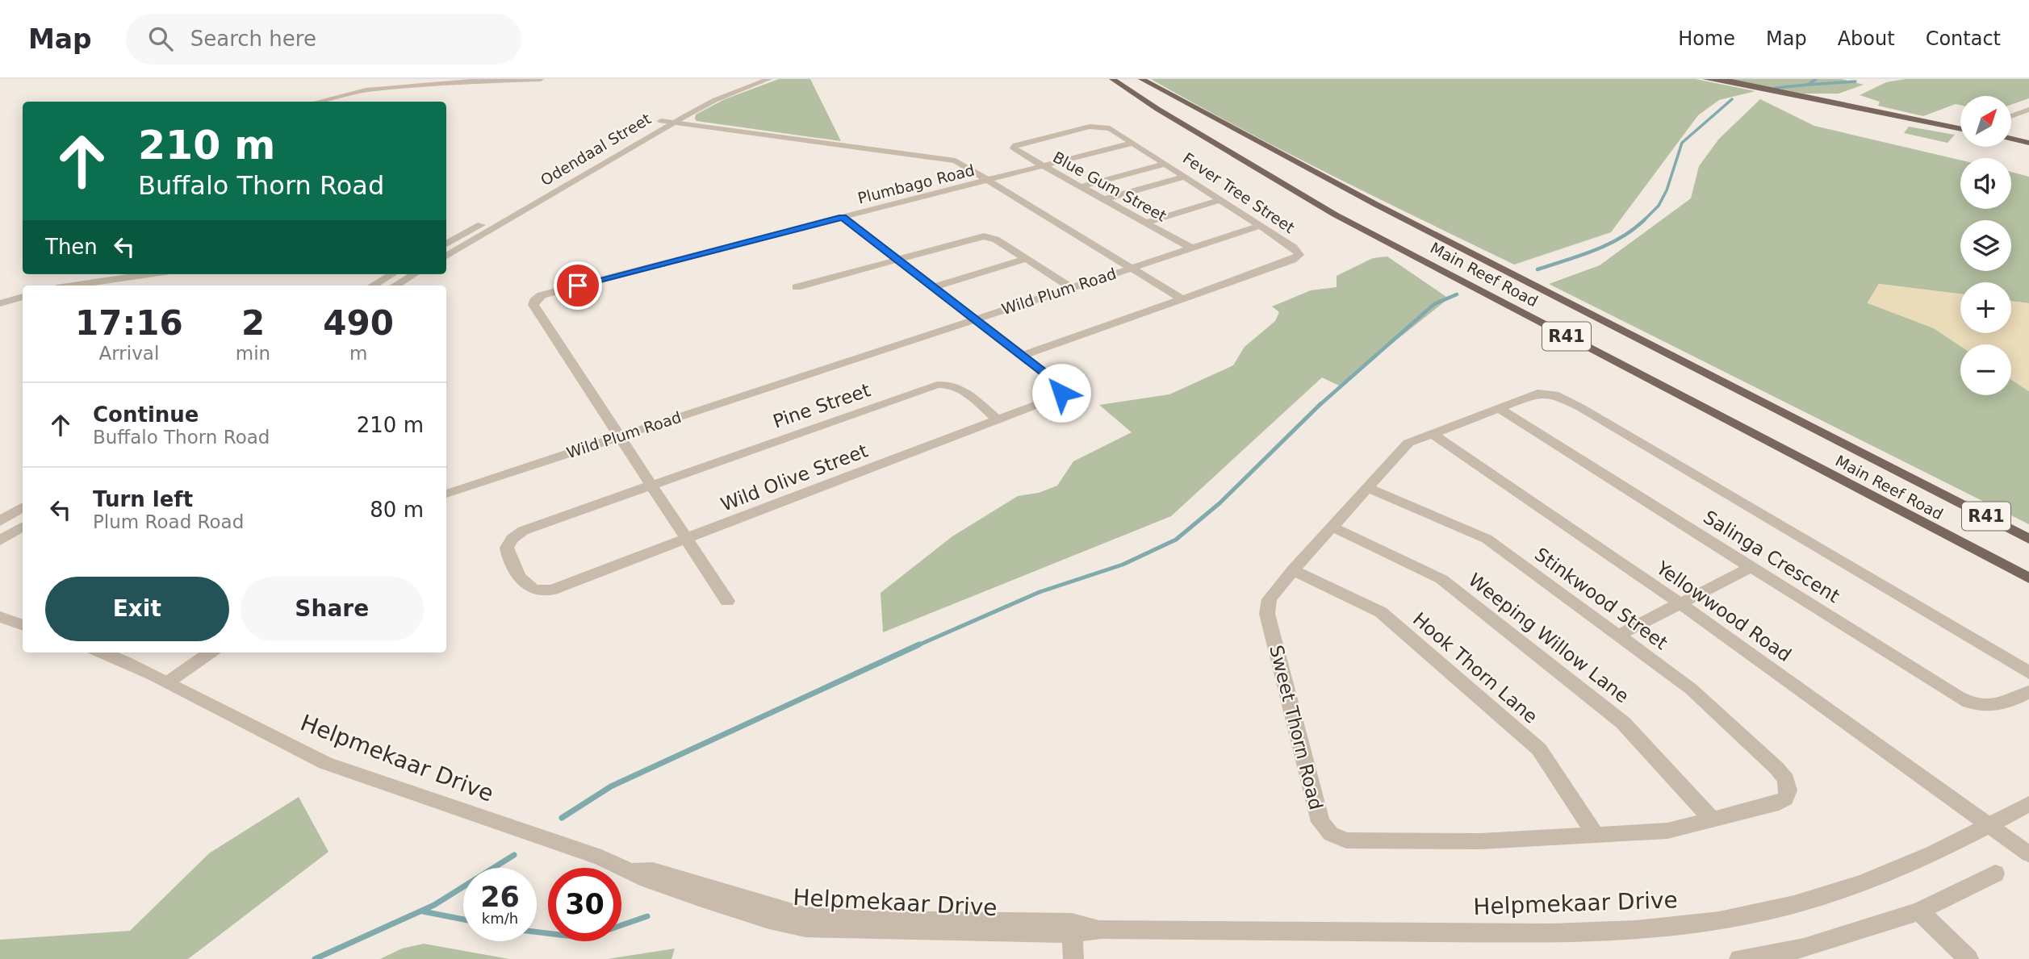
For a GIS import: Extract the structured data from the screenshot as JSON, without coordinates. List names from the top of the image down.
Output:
{
  "streets": {
    "main road": ["Main Reef Road", "R41"],
    "street": [
      "Odendaal Street",
      "Plumbago Road",
      "Blue Gum Street",
      "Fever Tree Street",
      "Wild Plum Road",
      "Pine Street",
      "Wild Olive Street",
      "Salinga Crescent",
      "Stinkwood Street",
      "Yellowwood Road",
      "Weeping Willow Lane",
      "Hook Thorn Lane",
      "Sweet Thorn Road",
      "Helpmekaar Drive"
    ]
  },
  "crossings": [
    ["Odendaal Street", "Wild Plum Road"],
    ["Plumbago Road", "Blue Gum Street"],
    ["Plumbago Road", "Fever Tree Street"],
    ["Plumbago Road", "Wild Plum Road"],
    ["Plumbago Road", "Wild Olive Street"],
    ["Blue Gum Street", "Fever Tree Street"],
    ["Fever Tree Street", "Wild Olive Street"],
    ["Wild Plum Road", "Wild Olive Street"],
    ["Pine Street", "Wild Olive Street"],
    ["Salinga Crescent", "Sweet Thorn Road"],
    ["Stinkwood Street", "Sweet Thorn Road"],
    ["Yellowwood Road", "Sweet Thorn Road"],
    ["Yellowwood Road", "Helpmekaar Drive"],
    ["Weeping Willow Lane", "Sweet Thorn Road"],
    ["Hook Thorn Lane", "Sweet Thorn Road"]
  ],
  "north": "top right",
  "page": {
    "header": "Map",
    "search": "Search here",
    "nav": [
      "Home",
      "Map",
      "About",
      "Contact"
    ],
    "map_buttons": ["+", "−"],
    "turn": ["210 m", "Buffalo Thorn Road"],
    "then": "Then",
    "eta": [
      "17:16",
      "Arrival",
      "2",
      "min",
      "490",
      "m"
    ],
    "list": [
      {
        "name": "Continue",
        "note": "Buffalo Thorn Road",
        "value": "210 m"
      },
      {
        "name": "Turn left",
        "note": "Plum Road Road",
        "value": "80 m"
      }
    ],
    "buttons": ["Exit", "Share"],
    "speed": "26 km/h",
    "limit": "30"
  }
}
